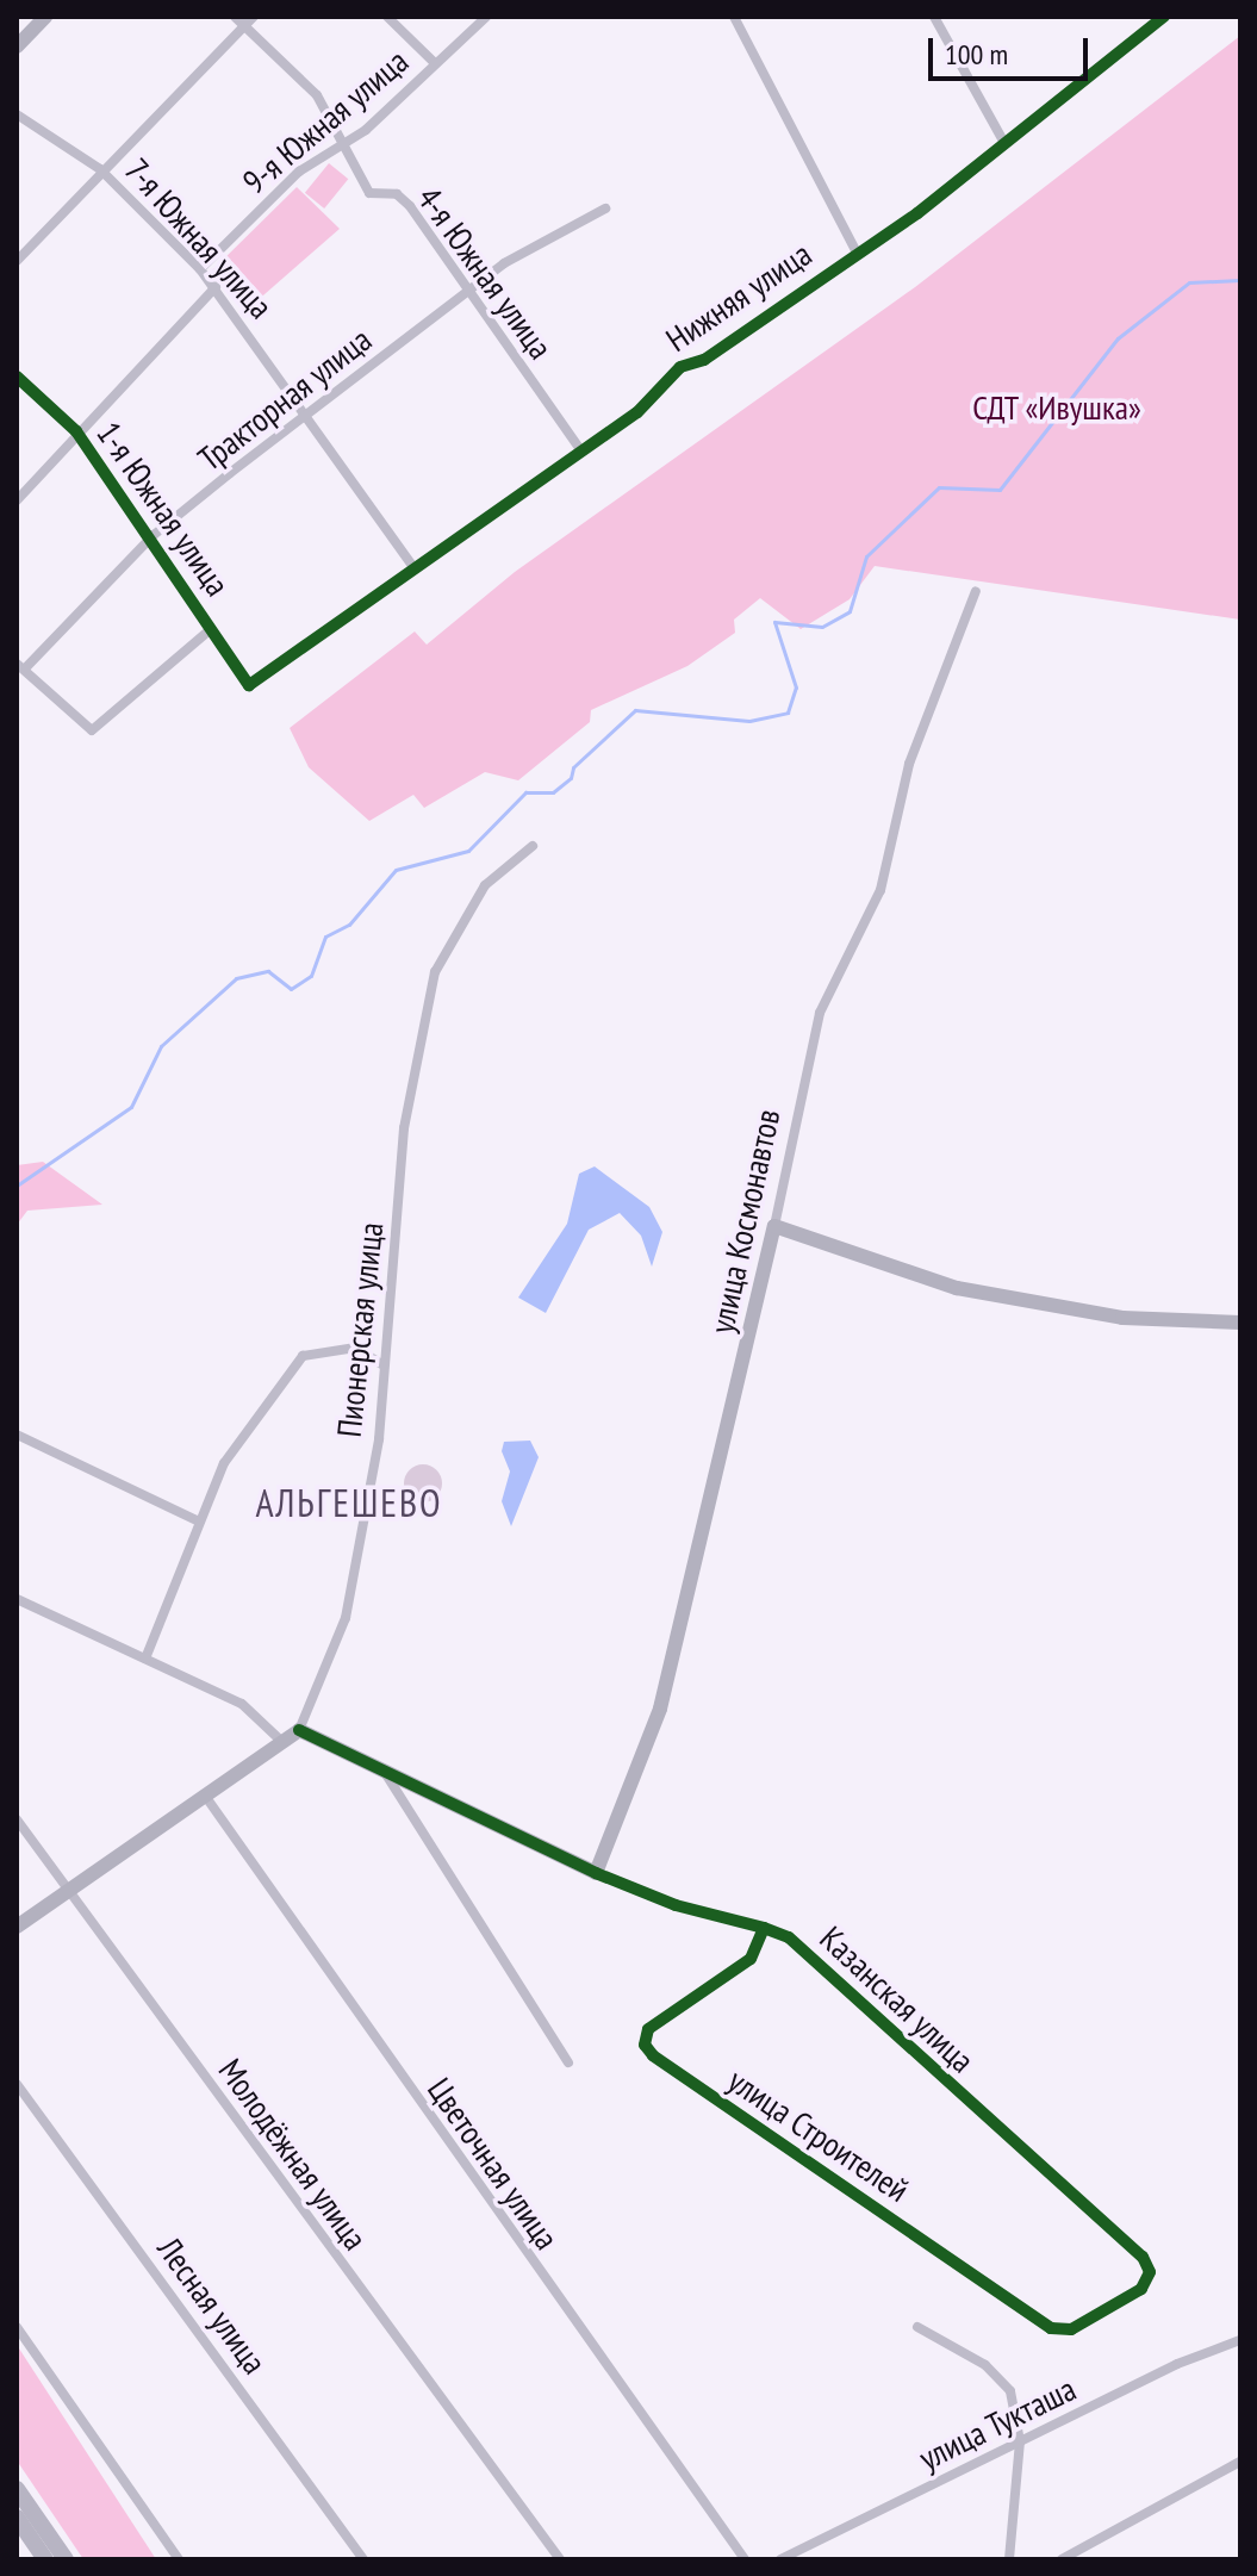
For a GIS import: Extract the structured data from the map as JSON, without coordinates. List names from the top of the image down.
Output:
{
  "streets": {
    "street": [
      "9-я Южная улица",
      "7-я Южная улица",
      "4-я Южная улица",
      "Нижняя улица",
      "Тракторная улица",
      "1-я Южная улица",
      "улица Космонавтов",
      "Пионерская улица",
      "Казанская улица",
      "улица Строителей",
      "Молодёжная улица",
      "Цветочная улица",
      "Лесная улица",
      "улица Тукташа"
    ]
  },
  "crossings": [
    ["9-я Южная улица", "7-я Южная улица"],
    ["9-я Южная улица", "4-я Южная улица"],
    ["7-я Южная улица", "Нижняя улица"],
    ["7-я Южная улица", "Тракторная улица"],
    ["4-я Южная улица", "Нижняя улица"],
    ["4-я Южная улица", "Тракторная улица"],
    ["Нижняя улица", "1-я Южная улица"],
    ["Тракторная улица", "1-я Южная улица"],
    ["улица Космонавтов", "Казанская улица"],
    ["Пионерская улица", "Казанская улица"],
    ["Казанская улица", "улица Строителей"]
  ],
  "districts": ["АЛЬГЕШЕВО"],
  "parks": ["СДТ «Ивушка»"],
  "scale_bar": "100 m"
}
